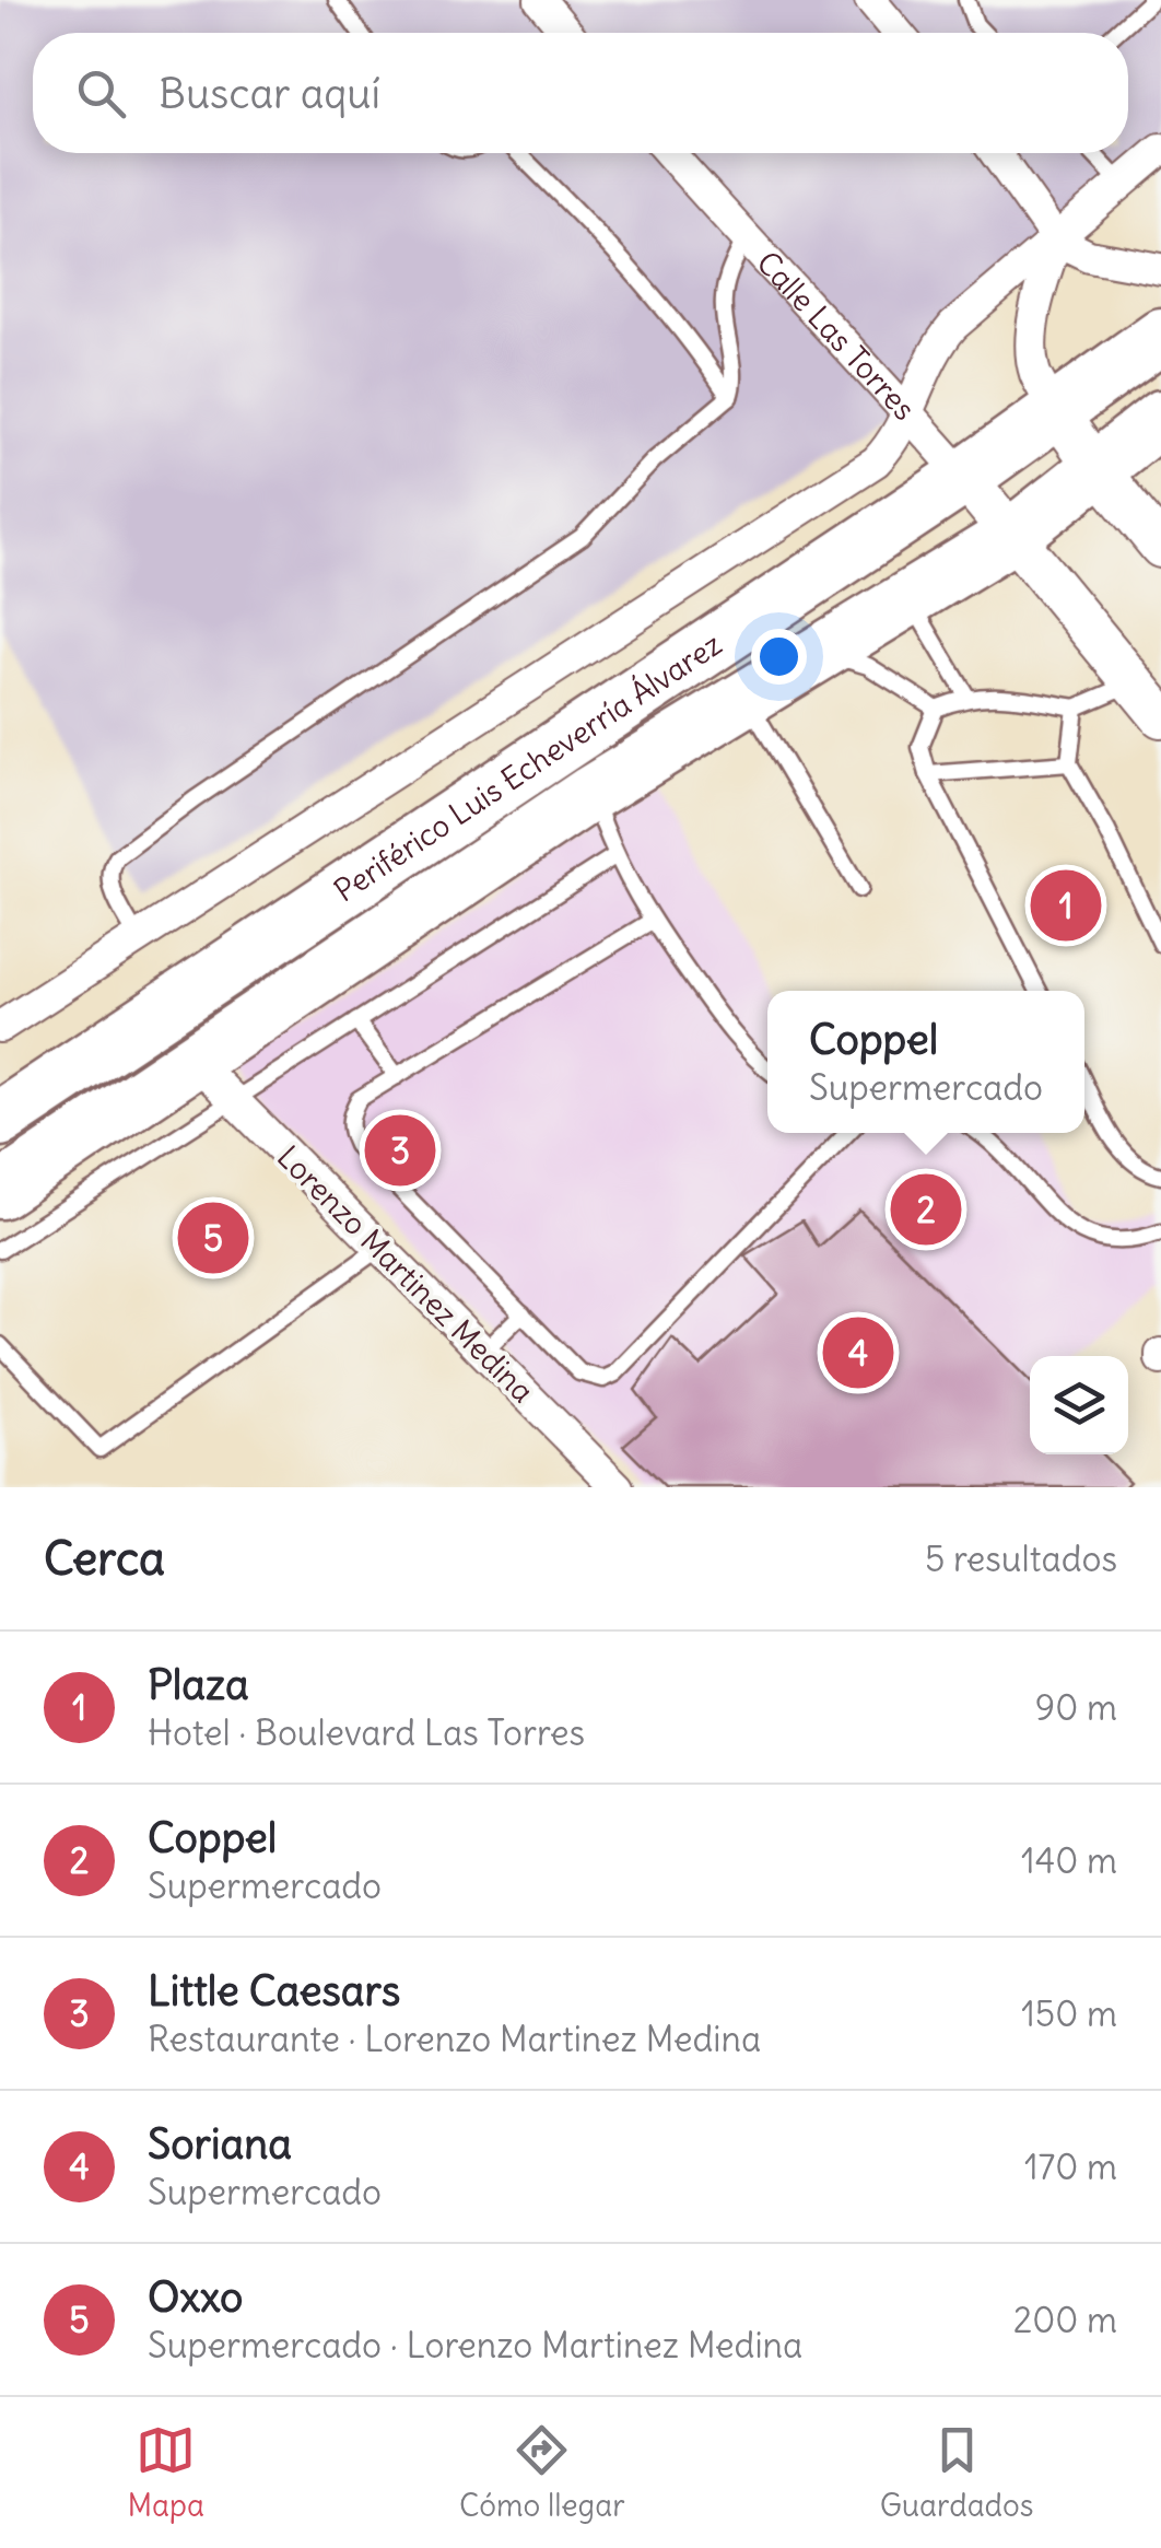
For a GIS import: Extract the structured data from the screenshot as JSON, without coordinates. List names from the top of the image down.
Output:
{
  "streets": {
    "highway": ["Periférico Luis Echeverría Álvarez"],
    "main road": ["Calle Las Torres"],
    "street": ["Lorenzo Martinez Medina"]
  },
  "crossings": [
    ["Calle Las Torres", "Periférico Luis Echeverría Álvarez"],
    ["Periférico Luis Echeverría Álvarez", "Lorenzo Martinez Medina"]
  ],
  "page": {
    "search": "Buscar aquí",
    "pins": [
      "1",
      "3",
      "2",
      "5",
      "4"
    ],
    "popup": ["Coppel", "Supermercado"],
    "heading": ["Cerca", "5 resultados"],
    "list": [
      {
        "mark": "1",
        "name": "Plaza",
        "note": "Hotel · Boulevard Las Torres",
        "value": "90 m"
      },
      {
        "mark": "2",
        "name": "Coppel",
        "note": "Supermercado",
        "value": "140 m"
      },
      {
        "mark": "3",
        "name": "Little Caesars",
        "note": "Restaurante · Lorenzo Martinez Medina",
        "value": "150 m"
      },
      {
        "mark": "4",
        "name": "Soriana",
        "note": "Supermercado",
        "value": "170 m"
      },
      {
        "mark": "5",
        "name": "Oxxo",
        "note": "Supermercado · Lorenzo Martinez Medina",
        "value": "200 m"
      }
    ],
    "nav": ["Mapa", "Cómo llegar", "Guardados"]
  }
}
